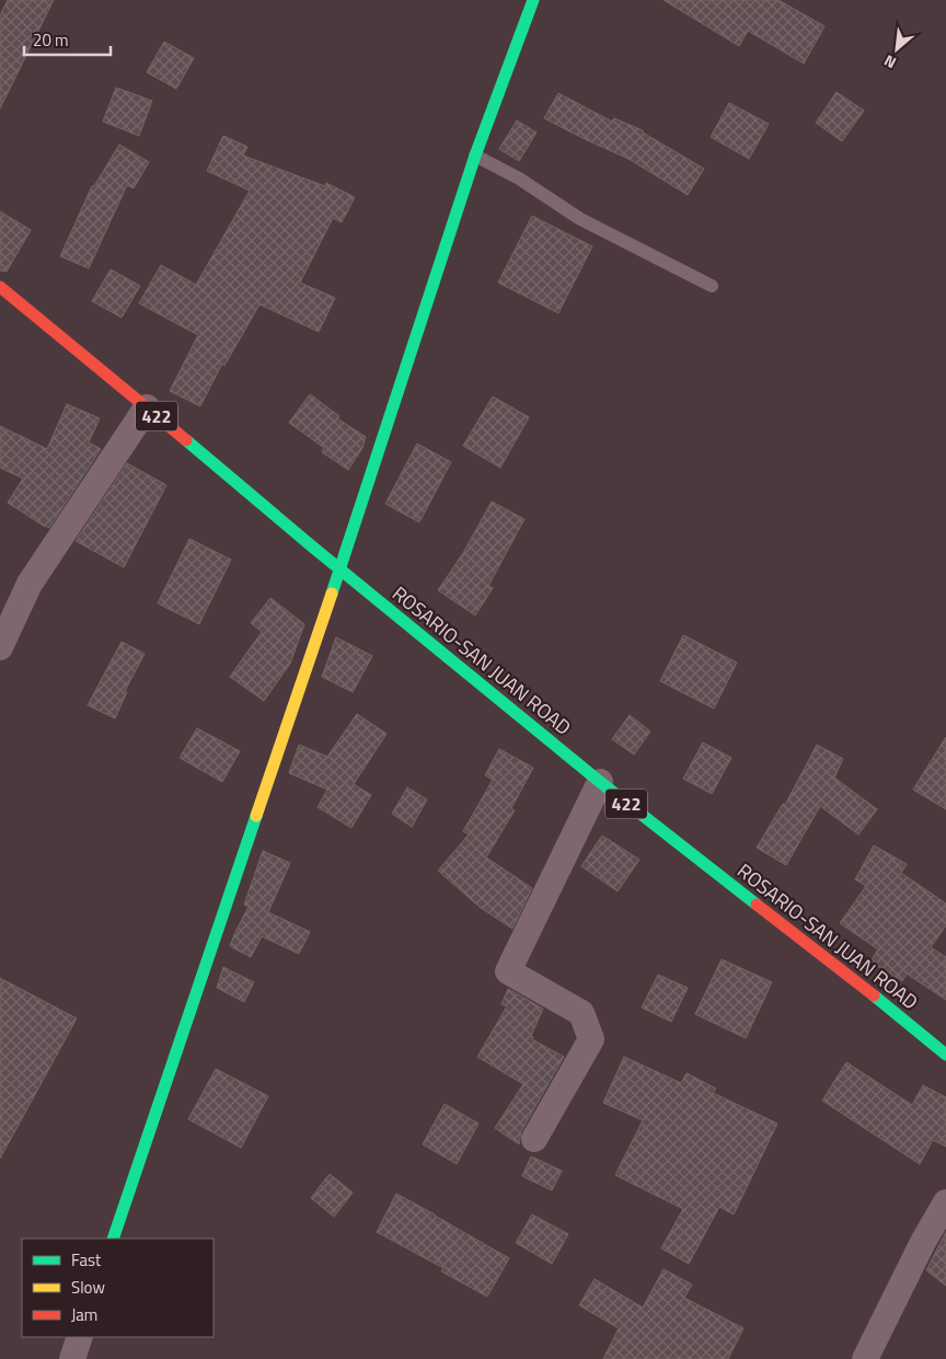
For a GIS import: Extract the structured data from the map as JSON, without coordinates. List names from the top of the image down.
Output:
{
  "streets": {
    "street": ["422", "ROSARIO-SAN JUAN ROAD"]
  },
  "legend": ["Fast", "Slow", "Jam"],
  "scale_bar": "20 m",
  "north": "bottom left"
}
